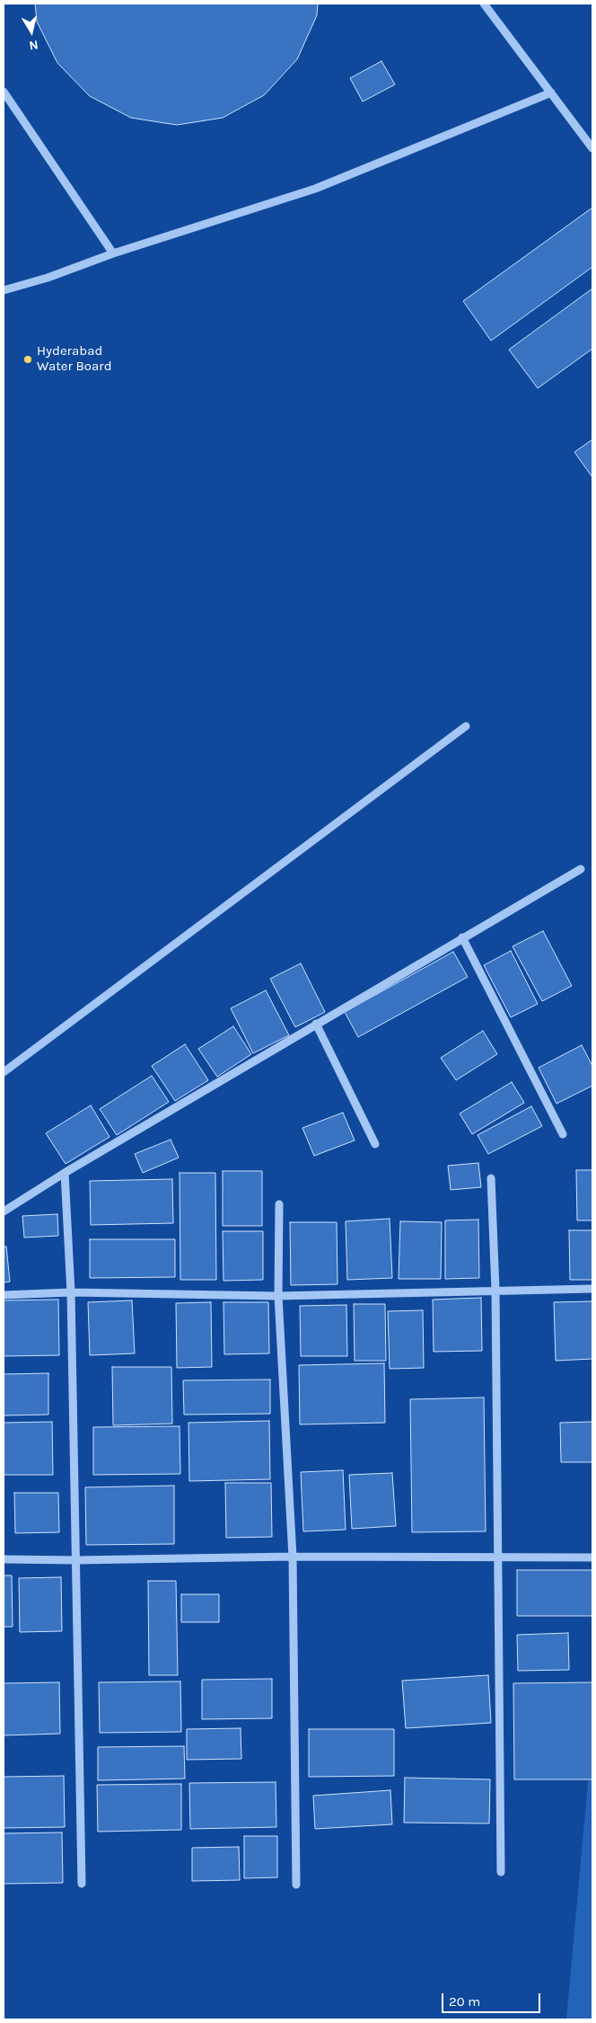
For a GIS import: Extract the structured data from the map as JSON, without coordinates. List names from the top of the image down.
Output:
{
  "places": ["Hyderabad Water Board"],
  "scale_bar": "20 m",
  "north": "bottom"
}
